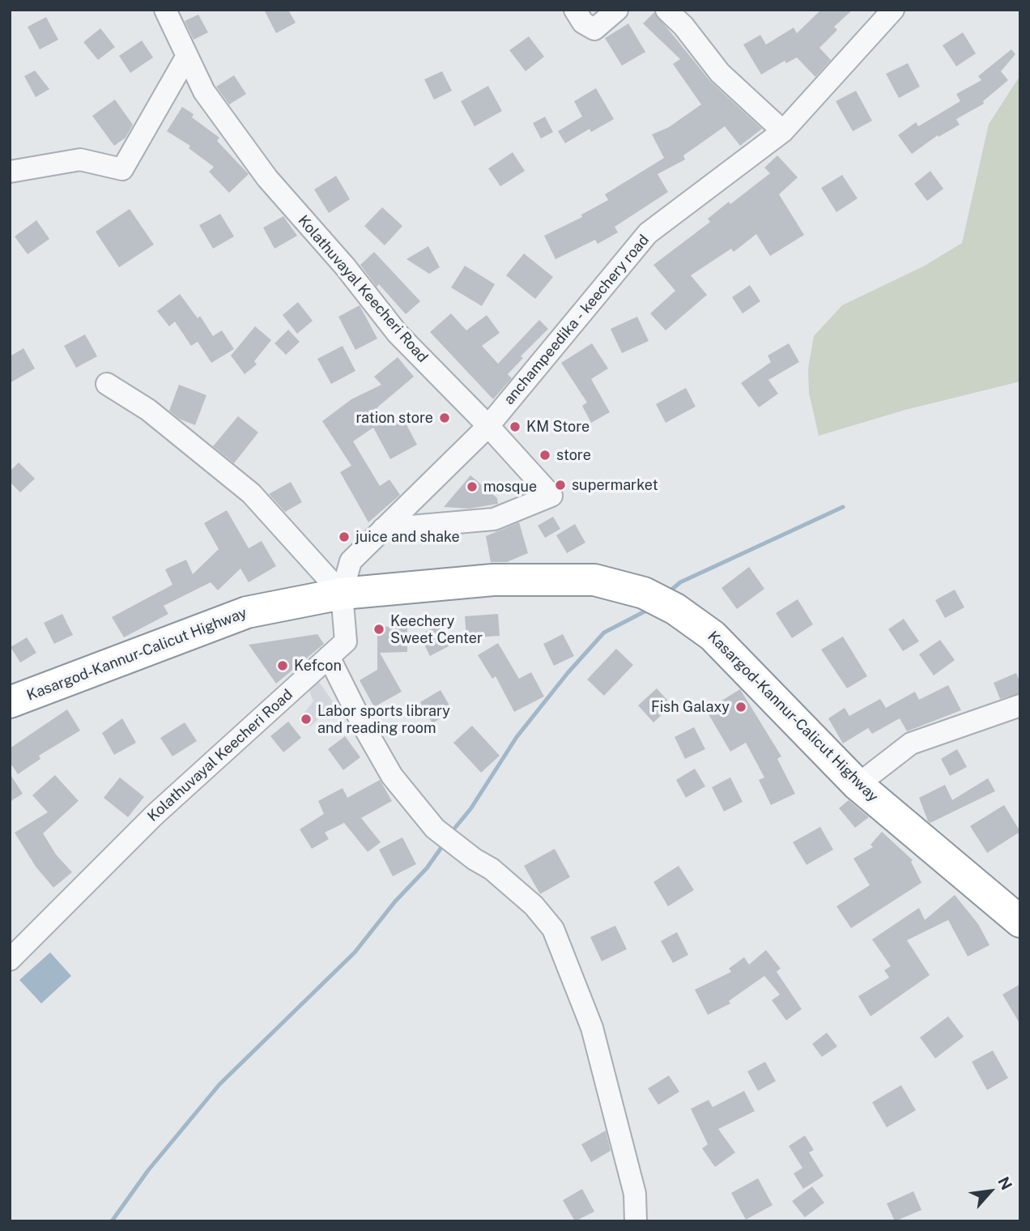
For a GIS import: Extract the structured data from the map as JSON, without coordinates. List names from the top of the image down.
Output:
{
  "streets": {
    "highway": ["Kasargod-Kannur-Calicut Highway"],
    "street": ["Kolathuvayal Keecheri Road", "anchampeedika - keechery road"]
  },
  "crossings": [
    ["Kolathuvayal Keecheri Road", "anchampeedika - keechery road"],
    ["Kolathuvayal Keecheri Road", "Kasargod-Kannur-Calicut Highway"]
  ],
  "places": [
    "ration store",
    "KM Store",
    "store",
    "supermarket",
    "mosque",
    "juice and shake",
    "Keechery Sweet Center",
    "Kefcon",
    "Fish Galaxy",
    "Labor sports library and reading room"
  ],
  "north": "top right"
}
